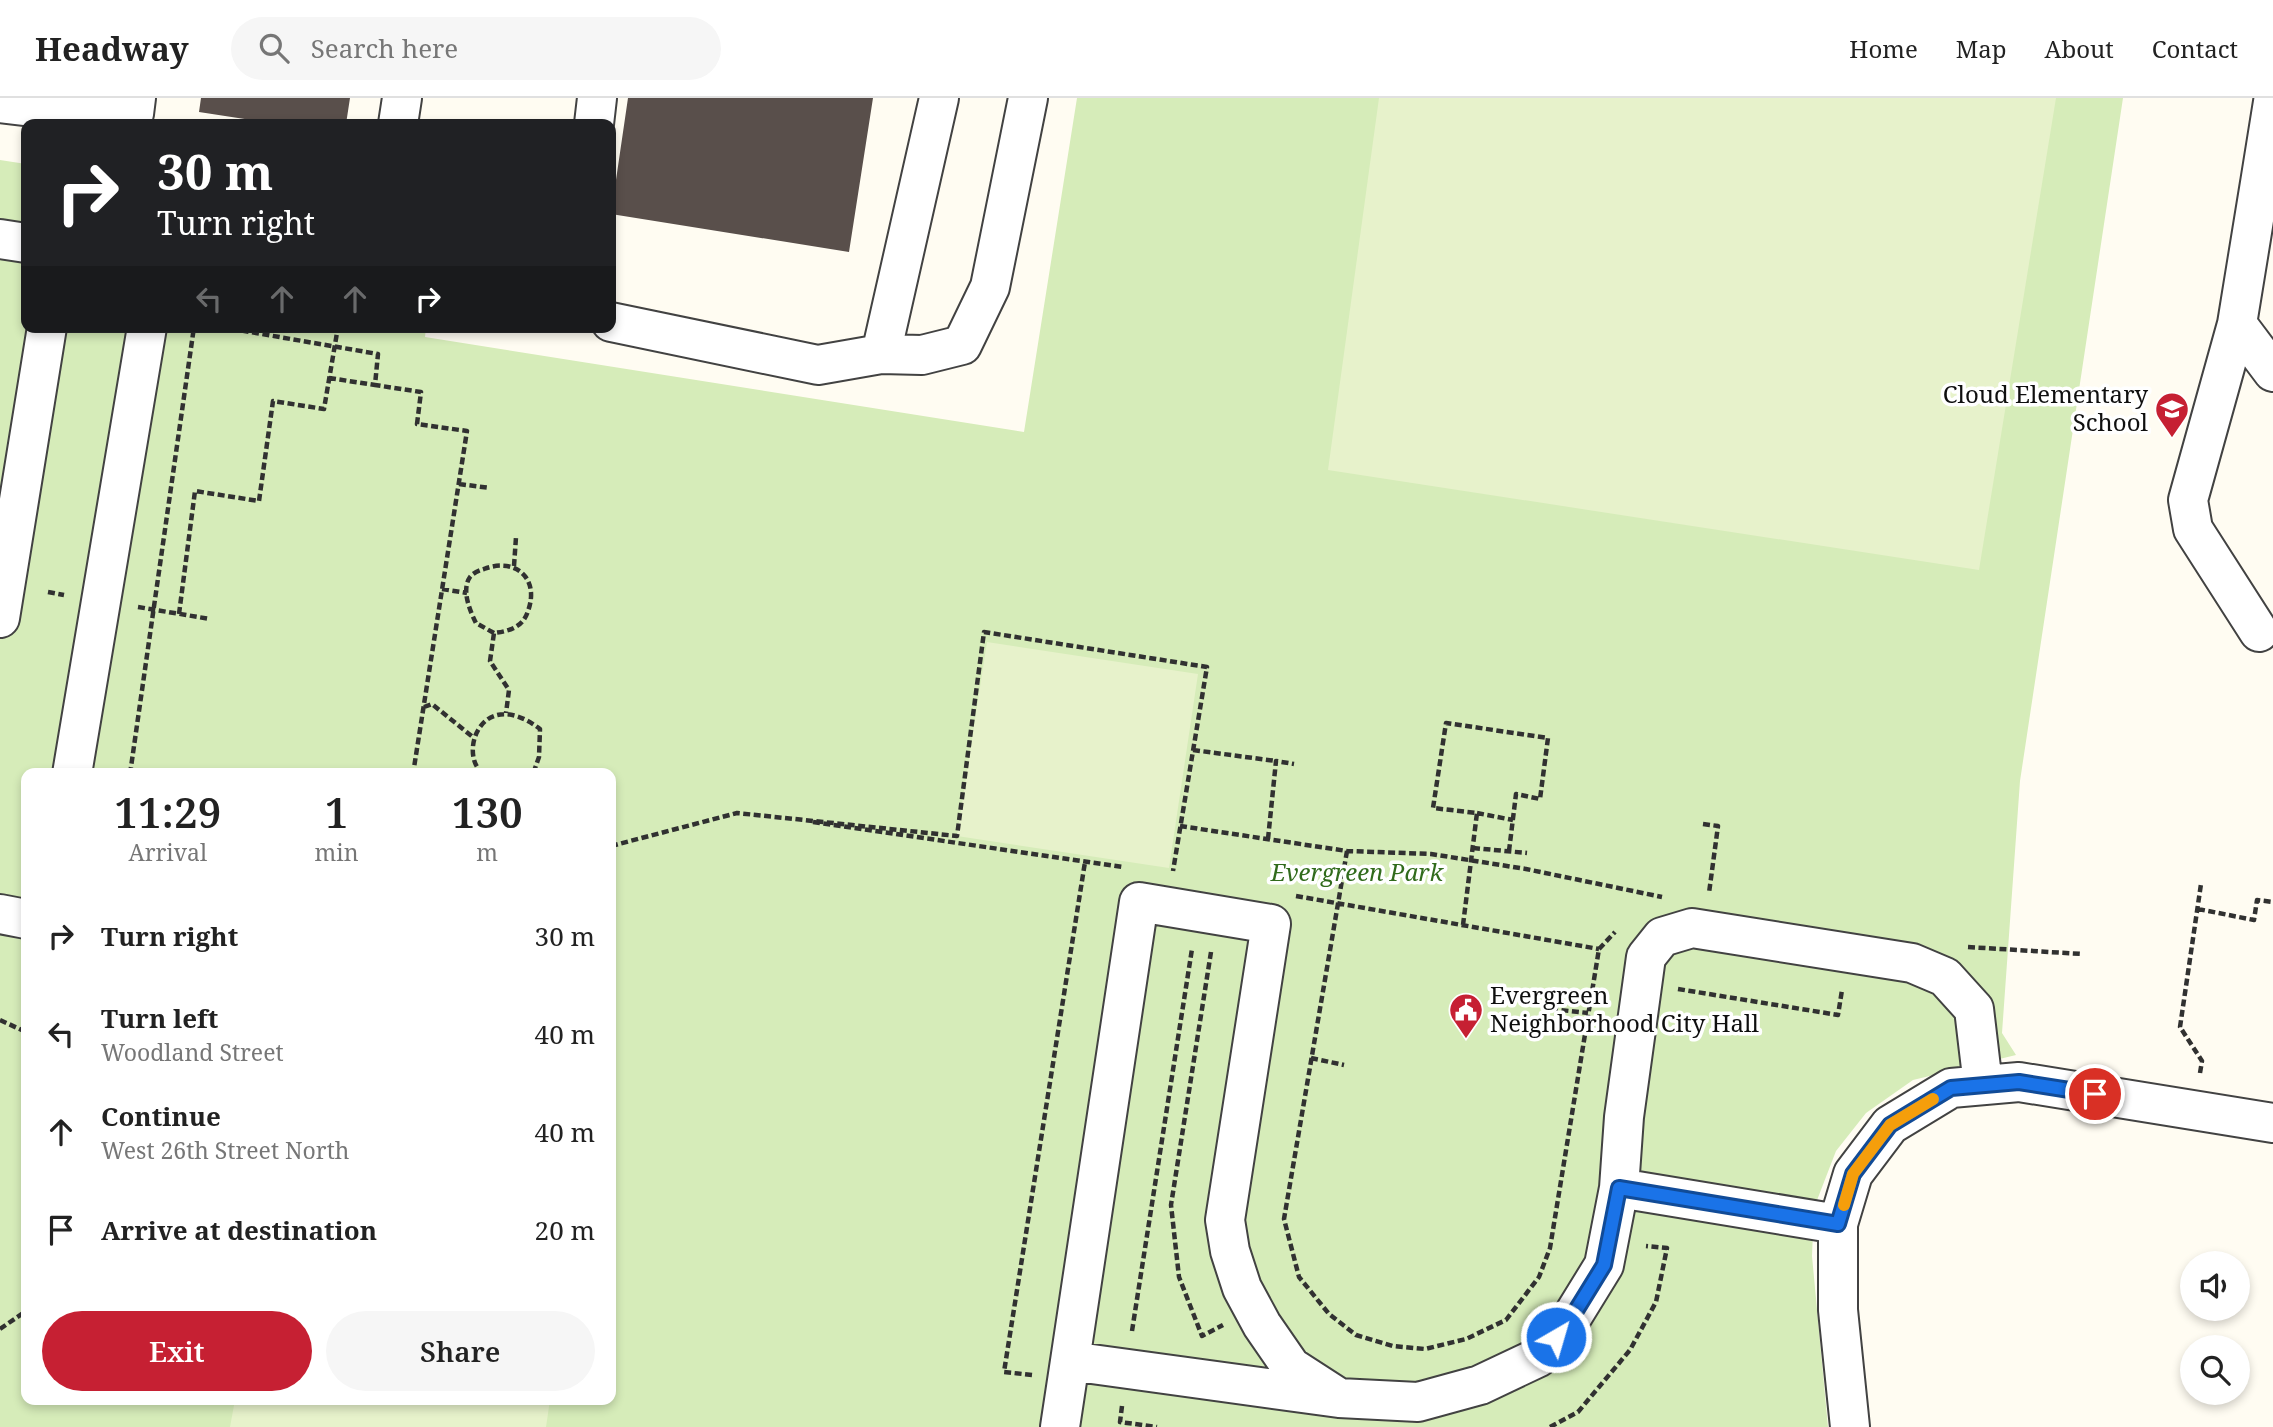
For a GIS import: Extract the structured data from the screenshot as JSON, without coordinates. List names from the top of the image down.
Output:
{
  "parks": ["Evergreen Park"],
  "places": {
    "school or university": ["Cloud Elementary School"],
    "public building": ["Evergreen Neighborhood City Hall"]
  },
  "page": {
    "header": "Headway",
    "search": "Search here",
    "nav": [
      "Home",
      "Map",
      "About",
      "Contact"
    ],
    "turn": ["30 m", "Turn right"],
    "eta": [
      "11:29",
      "Arrival",
      "1",
      "min",
      "130",
      "m"
    ],
    "list": [
      {
        "name": "Turn right",
        "value": "30 m"
      },
      {
        "name": "Turn left",
        "note": "Woodland Street",
        "value": "40 m"
      },
      {
        "name": "Continue",
        "note": "West 26th Street North",
        "value": "40 m"
      },
      {
        "name": "Arrive at destination",
        "value": "20 m"
      }
    ],
    "buttons": ["Exit", "Share"]
  }
}
